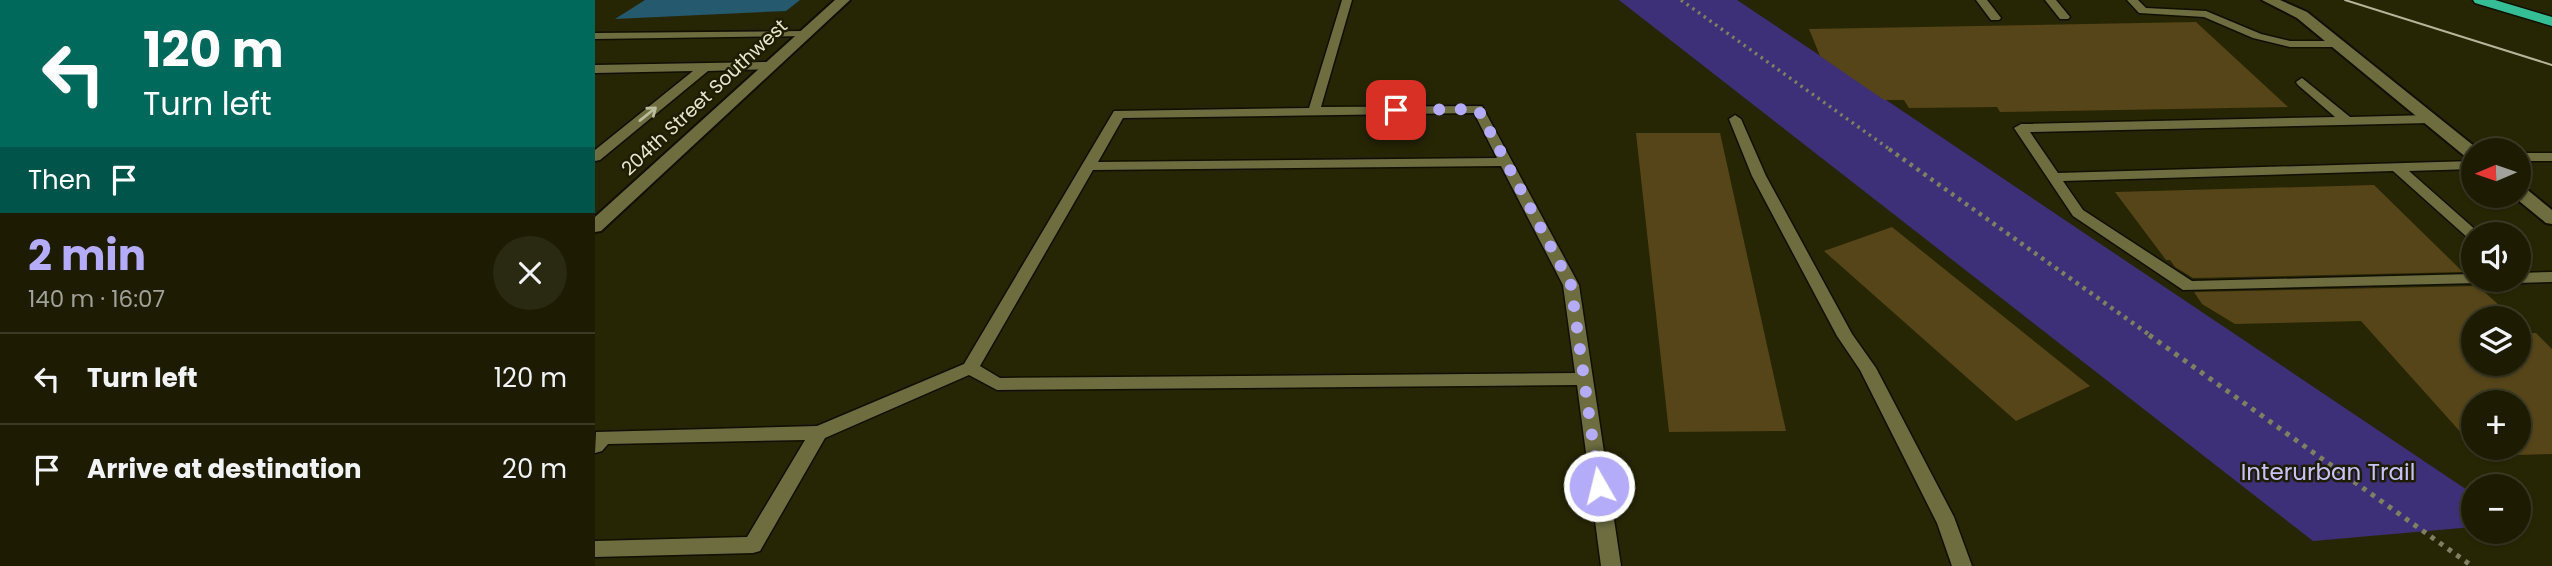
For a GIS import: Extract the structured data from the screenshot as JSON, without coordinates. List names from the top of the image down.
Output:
{
  "streets": {
    "street": ["204th Street Southwest"]
  },
  "parks": ["Interurban Trail"],
  "north": "left",
  "page": {
    "turn": ["120 m", "Turn left"],
    "map_buttons": ["+", "−"],
    "then": "Then",
    "heading": ["2 min", "140 m · 16:07"],
    "list": [
      {
        "name": "Turn left",
        "value": "120 m"
      },
      {
        "name": "Arrive at destination",
        "value": "20 m"
      }
    ]
  }
}
